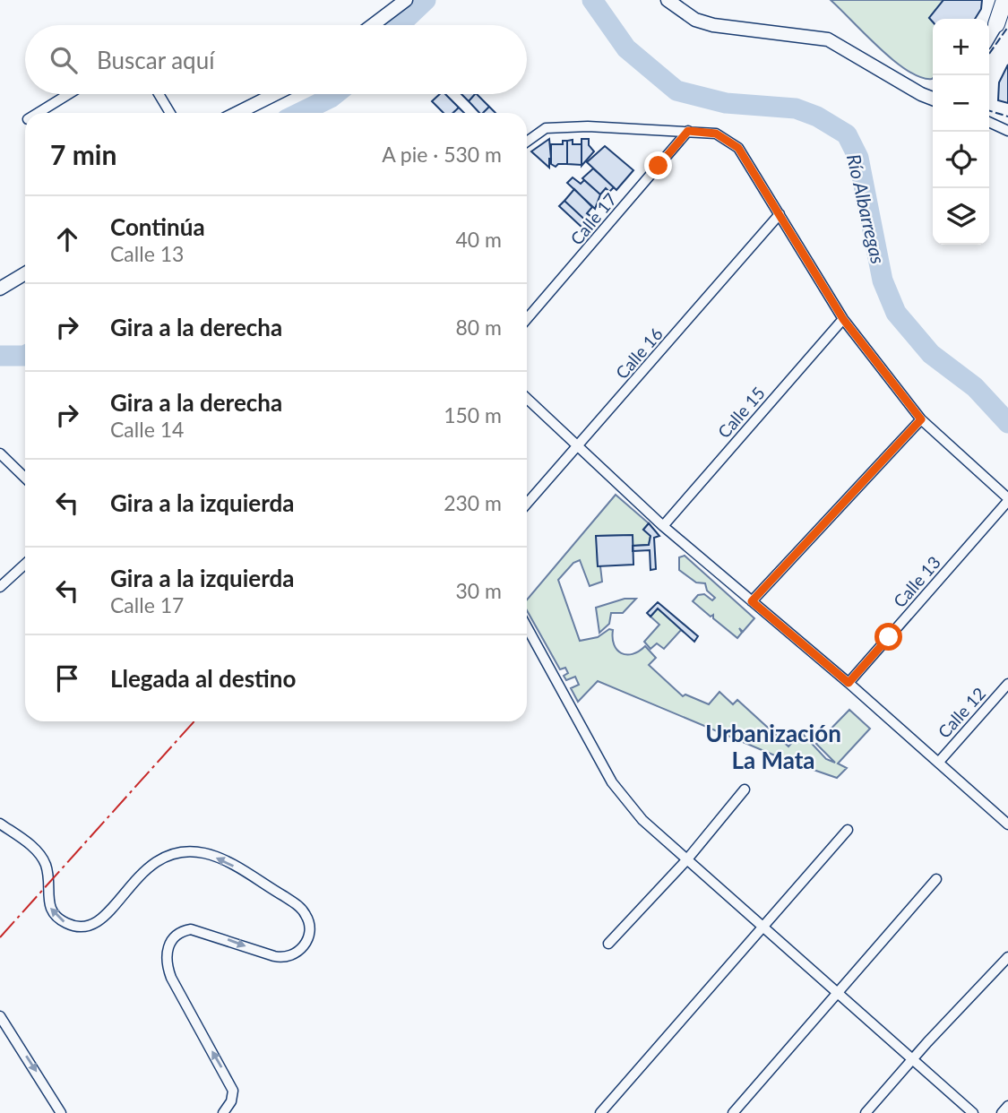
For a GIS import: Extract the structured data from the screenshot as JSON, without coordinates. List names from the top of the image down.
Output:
{
  "streets": {
    "street": [
      "Calle 17",
      "Calle 16",
      "Calle 15",
      "Calle 13",
      "Calle 12"
    ]
  },
  "districts": ["Urbanización La Mata"],
  "water": ["Río Albarregas"],
  "page": {
    "map_buttons": ["+", "−"],
    "search": "Buscar aquí",
    "heading": ["7 min", "A pie · 530 m"],
    "list": [
      ["Continúa", "Calle 13", "40 m"],
      ["Gira a la derecha", "80 m"],
      ["Gira a la derecha", "Calle 14", "150 m"],
      ["Gira a la izquierda", "230 m"],
      ["Gira a la izquierda", "Calle 17", "30 m"],
      "Llegada al destino"
    ]
  }
}
